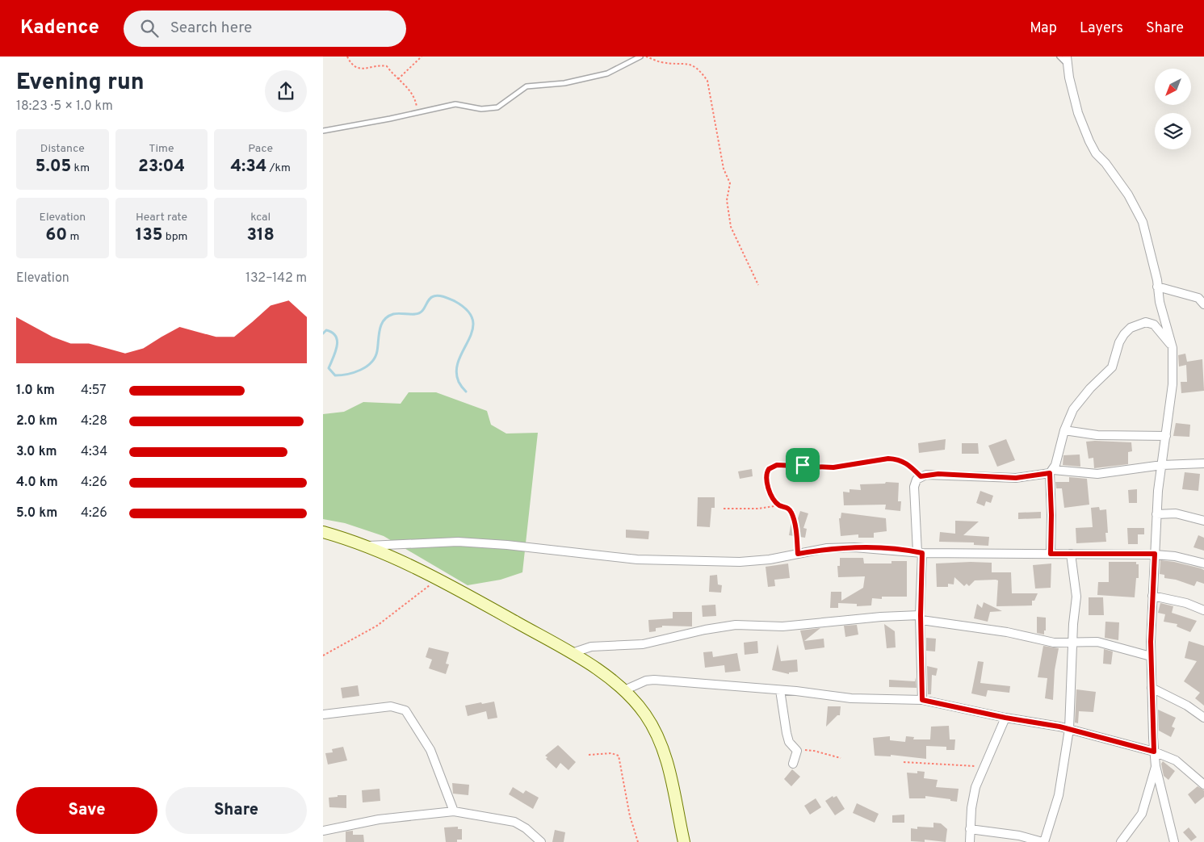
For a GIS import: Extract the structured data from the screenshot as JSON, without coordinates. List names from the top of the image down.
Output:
{
  "north": "bottom left",
  "page": {
    "header": "Kadence",
    "search": "Search here",
    "nav": ["Map", "Layers", "Share"],
    "heading": ["Evening run", "18:23 · 5 × 1.0 km"],
    "stats": [
      ["Distance", "5.05 km"],
      ["Time", "23:04"],
      ["Pace", "4:34 /km"],
      ["Elevation", "60 m"],
      ["Heart rate", "135 bpm"],
      ["kcal", "318"]
    ],
    "chart": ["Elevation", "132–142 m"],
    "list": [
      {
        "name": "1.0 km",
        "note": "4:57"
      },
      {
        "name": "2.0 km",
        "note": "4:28"
      },
      {
        "name": "3.0 km",
        "note": "4:34"
      },
      {
        "name": "4.0 km",
        "note": "4:26"
      },
      {
        "name": "5.0 km",
        "note": "4:26"
      }
    ],
    "buttons": ["Save", "Share"]
  }
}
